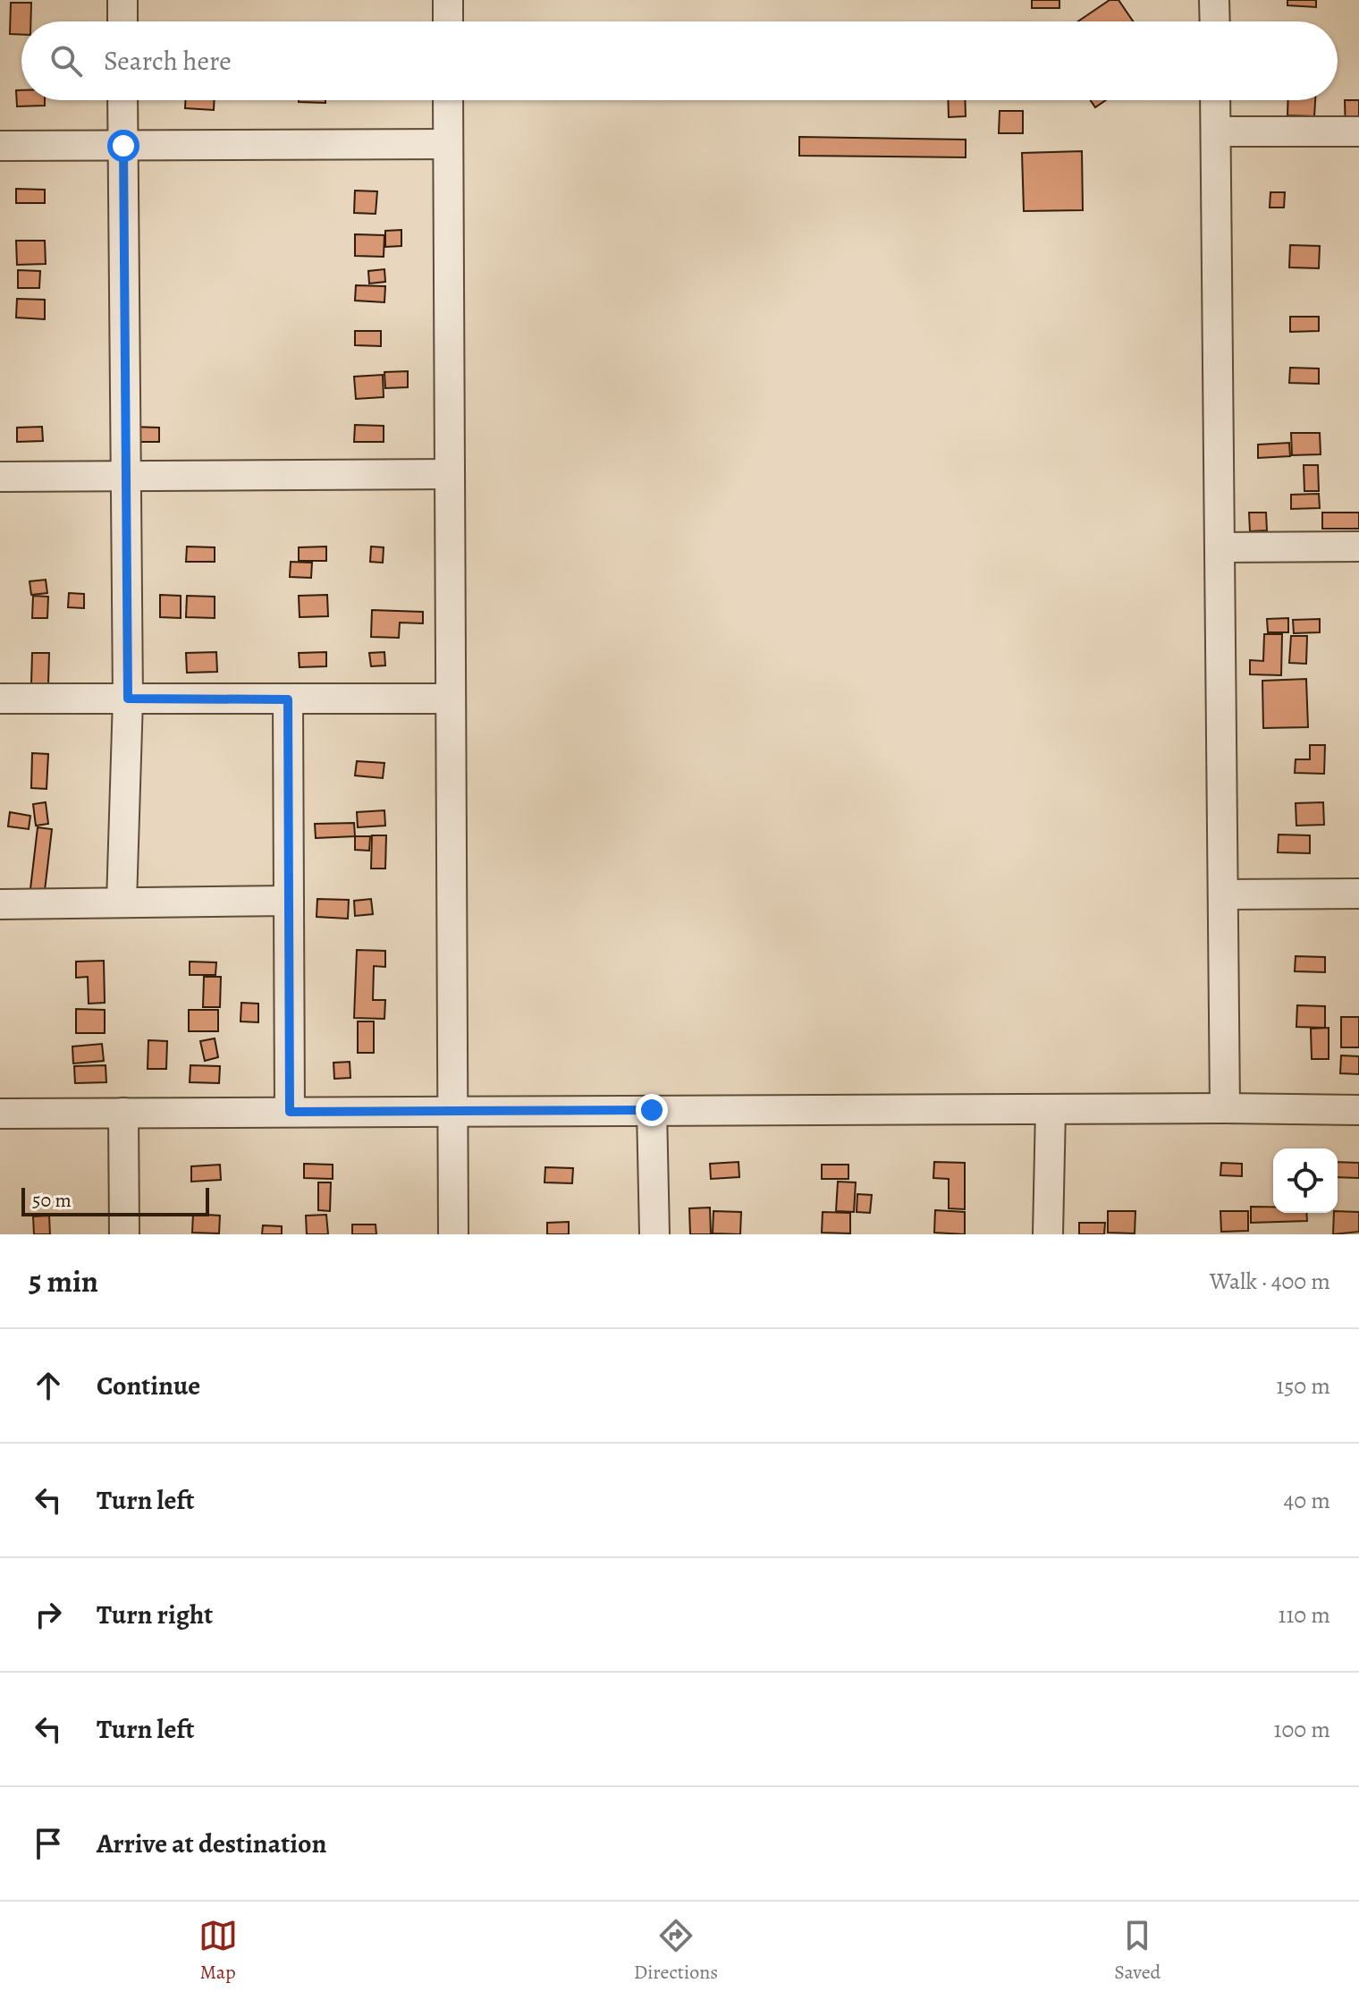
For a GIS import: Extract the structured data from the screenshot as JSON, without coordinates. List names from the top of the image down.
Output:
{
  "scale_bar": "50 m",
  "page": {
    "search": "Search here",
    "scale": "50 m",
    "heading": ["5 min", "Walk · 400 m"],
    "list": [
      ["Continue", "150 m"],
      ["Turn left", "40 m"],
      ["Turn right", "110 m"],
      ["Turn left", "100 m"],
      "Arrive at destination"
    ],
    "nav": ["Map", "Directions", "Saved"]
  }
}
